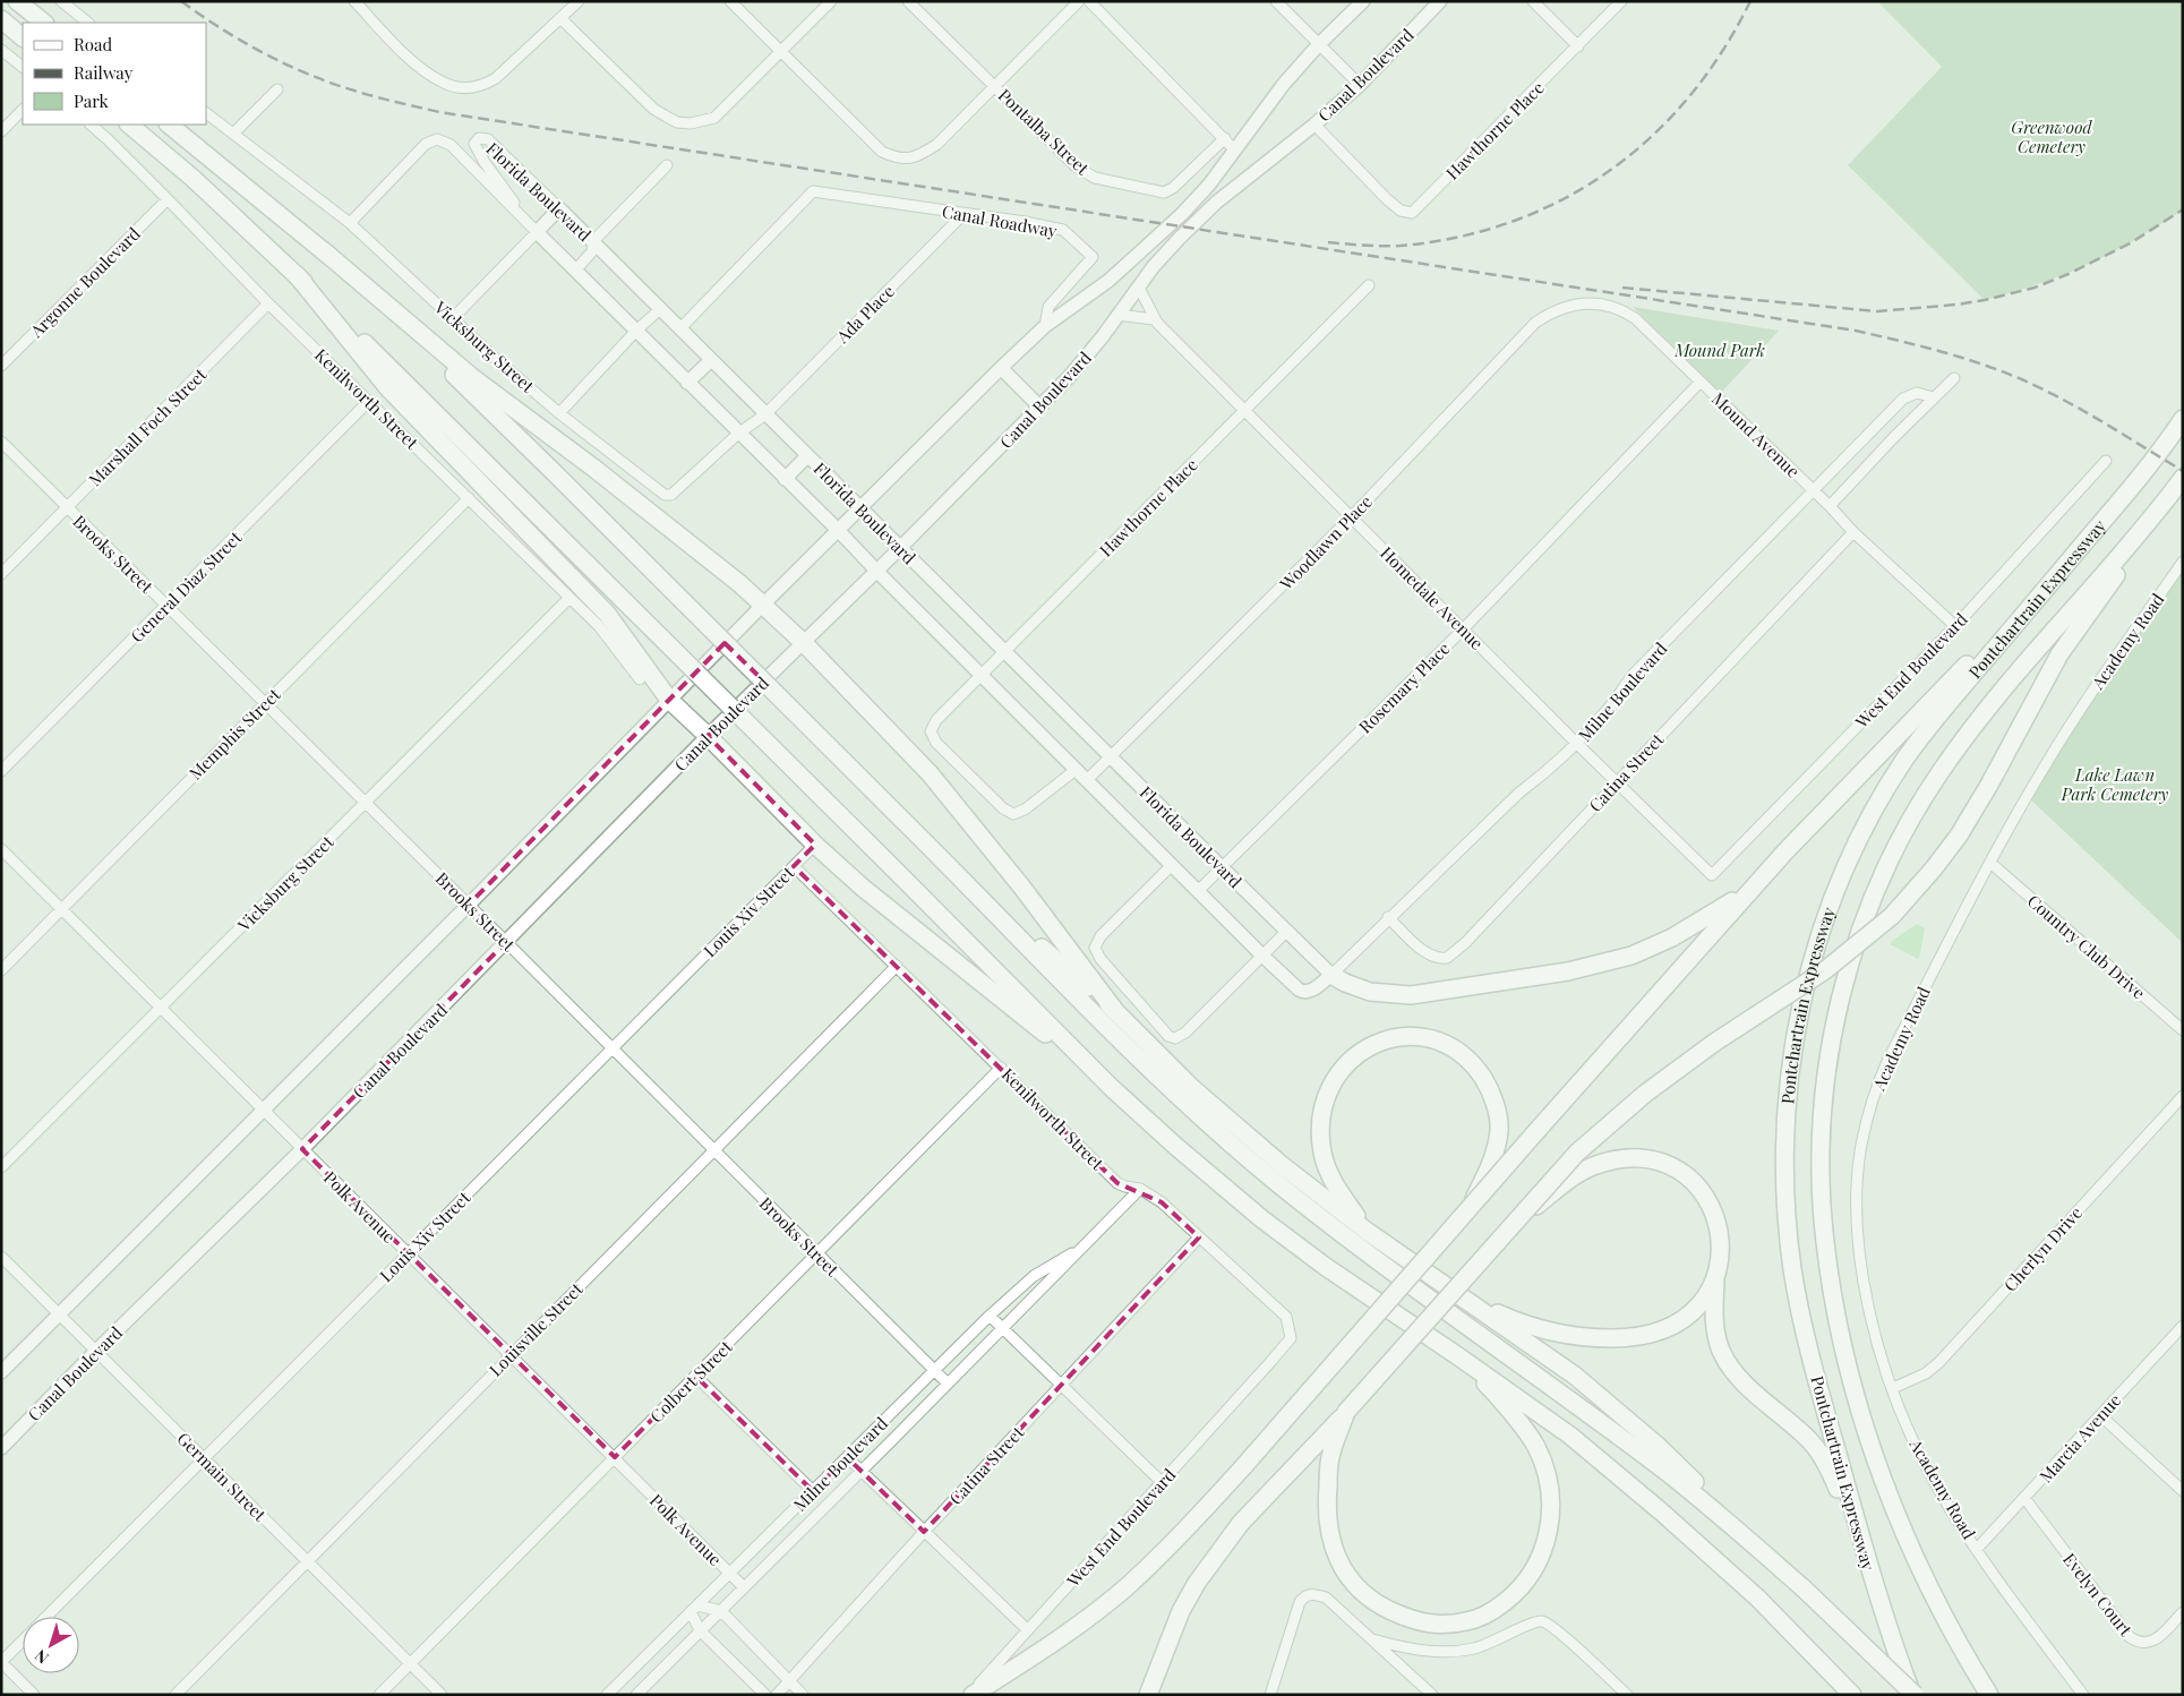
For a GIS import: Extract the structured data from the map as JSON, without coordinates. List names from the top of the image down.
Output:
{
  "streets": {
    "highway": ["Pontchartrain Expressway"],
    "main road": ["Canal Boulevard", "Florida Boulevard", "Milne Boulevard"],
    "street": [
      "Hawthorne Place",
      "Pontalba Street",
      "Canal Roadway",
      "Argonne Boulevard",
      "Ada Place",
      "Vicksburg Street",
      "Kenilworth Street",
      "Marshall Foch Street",
      "Mound Avenue",
      "Woodlawn Place",
      "Brooks Street",
      "General Diaz Street",
      "Homedale Avenue",
      "Academy Road",
      "West End Boulevard",
      "Rosemary Place",
      "Memphis Street",
      "Catina Street",
      "Louis Xiv Street",
      "Country Club Drive",
      "Polk Avenue",
      "Cherlyn Drive",
      "Louisville Street",
      "Colbert Street",
      "Marcia Avenue",
      "Germain Street",
      "Evelyn Court"
    ]
  },
  "crossings": [
    ["Canal Boulevard", "Hawthorne Place"],
    ["Canal Boulevard", "Florida Boulevard"],
    ["Canal Boulevard", "Brooks Street"],
    ["Canal Boulevard", "Homedale Avenue"],
    ["Canal Boulevard", "Polk Avenue"],
    ["Canal Boulevard", "Germain Street"],
    ["Hawthorne Place", "Florida Boulevard"],
    ["Hawthorne Place", "Homedale Avenue"],
    ["Florida Boulevard", "Canal Roadway"],
    ["Florida Boulevard", "Ada Place"],
    ["Florida Boulevard", "Vicksburg Street"],
    ["Florida Boulevard", "Woodlawn Place"],
    ["Florida Boulevard", "Rosemary Place"],
    ["Florida Boulevard", "Milne Boulevard"],
    ["Canal Roadway", "Ada Place"],
    ["Argonne Boulevard", "Kenilworth Street"],
    ["Ada Place", "Vicksburg Street"],
    ["Vicksburg Street", "Kenilworth Street"],
    ["Vicksburg Street", "Brooks Street"],
    ["Vicksburg Street", "Polk Avenue"],
    ["Kenilworth Street", "Marshall Foch Street"],
    ["Kenilworth Street", "General Diaz Street"],
    ["Kenilworth Street", "West End Boulevard"],
    ["Kenilworth Street", "Milne Boulevard"],
    ["Kenilworth Street", "Memphis Street"],
    ["Kenilworth Street", "Catina Street"],
    ["Kenilworth Street", "Louis Xiv Street"],
    ["Kenilworth Street", "Louisville Street"],
    ["Kenilworth Street", "Colbert Street"],
    ["Marshall Foch Street", "Brooks Street"],
    ["Mound Avenue", "Woodlawn Place"],
    ["Mound Avenue", "West End Boulevard"],
    ["Mound Avenue", "Rosemary Place"],
    ["Mound Avenue", "Milne Boulevard"],
    ["Mound Avenue", "Catina Street"],
    ["Woodlawn Place", "Homedale Avenue"],
    ["Brooks Street", "General Diaz Street"],
    ["Brooks Street", "Milne Boulevard"],
    ["Brooks Street", "Memphis Street"],
    ["Brooks Street", "Louis Xiv Street"],
    ["Brooks Street", "Louisville Street"],
    ["Brooks Street", "Colbert Street"],
    ["Homedale Avenue", "West End Boulevard"],
    ["Homedale Avenue", "Rosemary Place"],
    ["Homedale Avenue", "Milne Boulevard"],
    ["Homedale Avenue", "Catina Street"],
    ["Academy Road", "Country Club Drive"],
    ["Academy Road", "Cherlyn Drive"],
    ["Academy Road", "Marcia Avenue"],
    ["Milne Boulevard", "Catina Street"],
    ["Milne Boulevard", "Polk Avenue"],
    ["Memphis Street", "Polk Avenue"],
    ["Louis Xiv Street", "Polk Avenue"],
    ["Louis Xiv Street", "Germain Street"],
    ["Polk Avenue", "Louisville Street"],
    ["Polk Avenue", "Colbert Street"],
    ["Louisville Street", "Germain Street"],
    ["Colbert Street", "Germain Street"],
    ["Marcia Avenue", "Evelyn Court"]
  ],
  "parks": ["Greenwood Cemetery", "Mound Park", "Lake Lawn Park Cemetery"],
  "legend": ["Road", "Railway", "Park"],
  "north": "bottom left"
}
